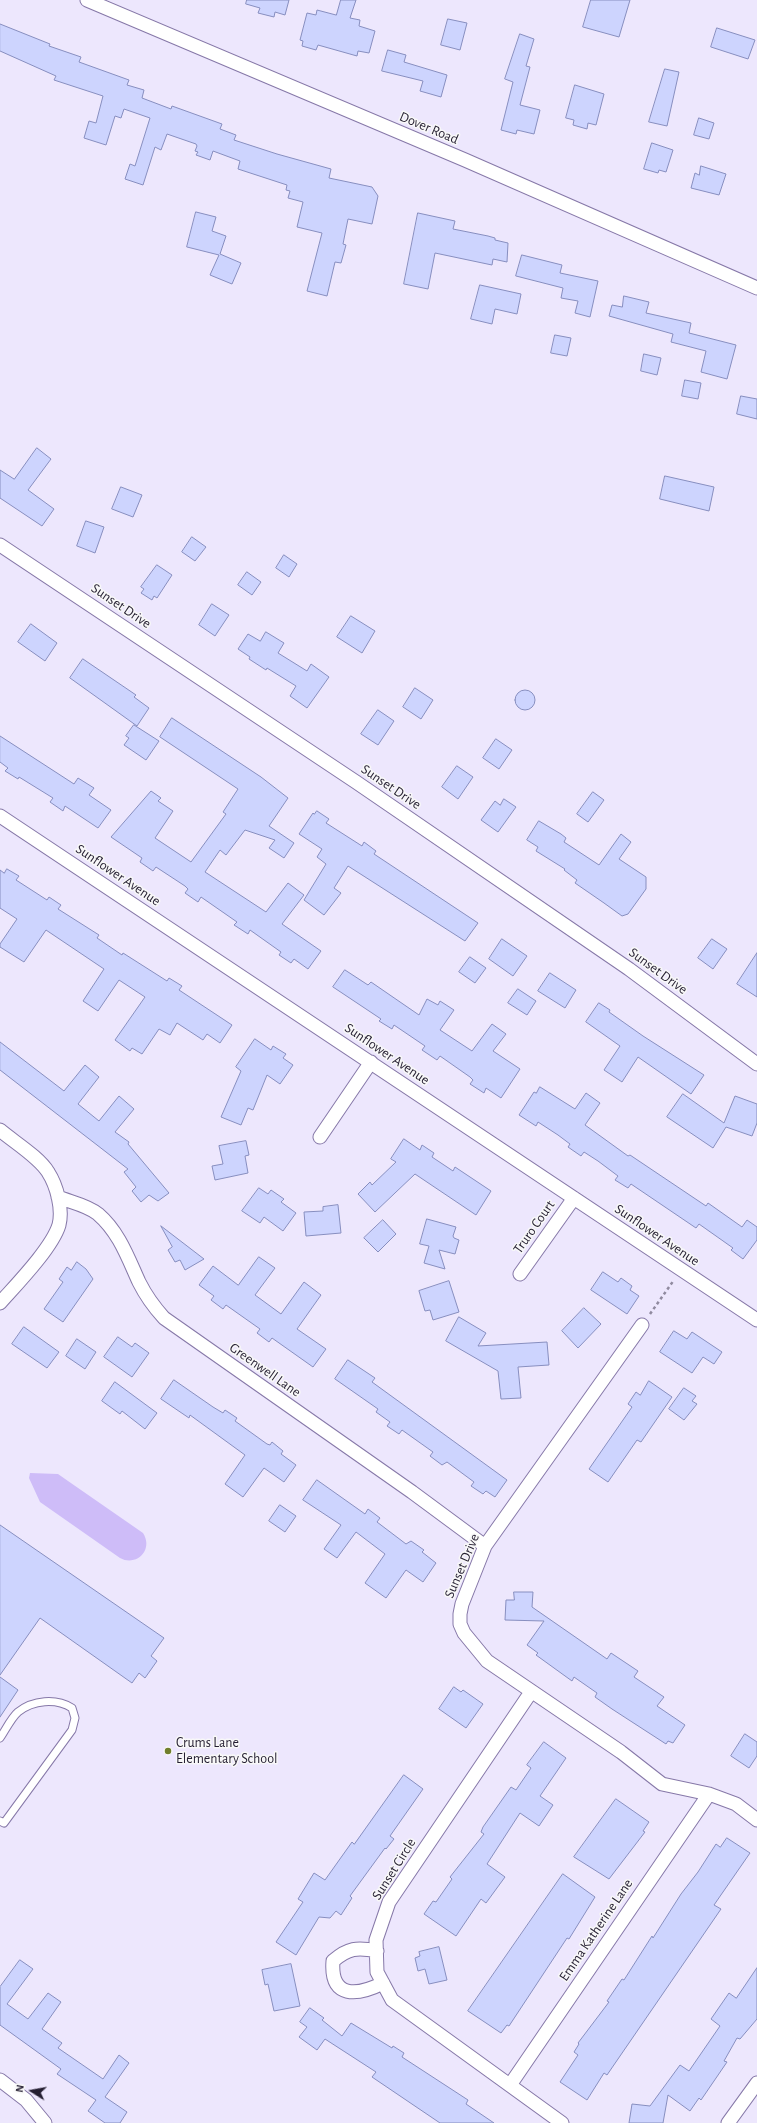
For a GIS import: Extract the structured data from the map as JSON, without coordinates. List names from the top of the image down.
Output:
{
  "streets": {
    "street": [
      "Dover Road",
      "Sunset Drive",
      "Sunflower Avenue",
      "Truro Court",
      "Greenwell Lane",
      "Sunset Circle",
      "Emma Katherine Lane"
    ]
  },
  "crossings": [
    ["Sunset Drive", "Greenwell Lane"],
    ["Sunset Drive", "Sunset Circle"],
    ["Sunset Drive", "Emma Katherine Lane"],
    ["Sunflower Avenue", "Truro Court"],
    ["Sunset Circle", "Emma Katherine Lane"]
  ],
  "places": ["Crums Lane Elementary School"],
  "north": "left"
}
